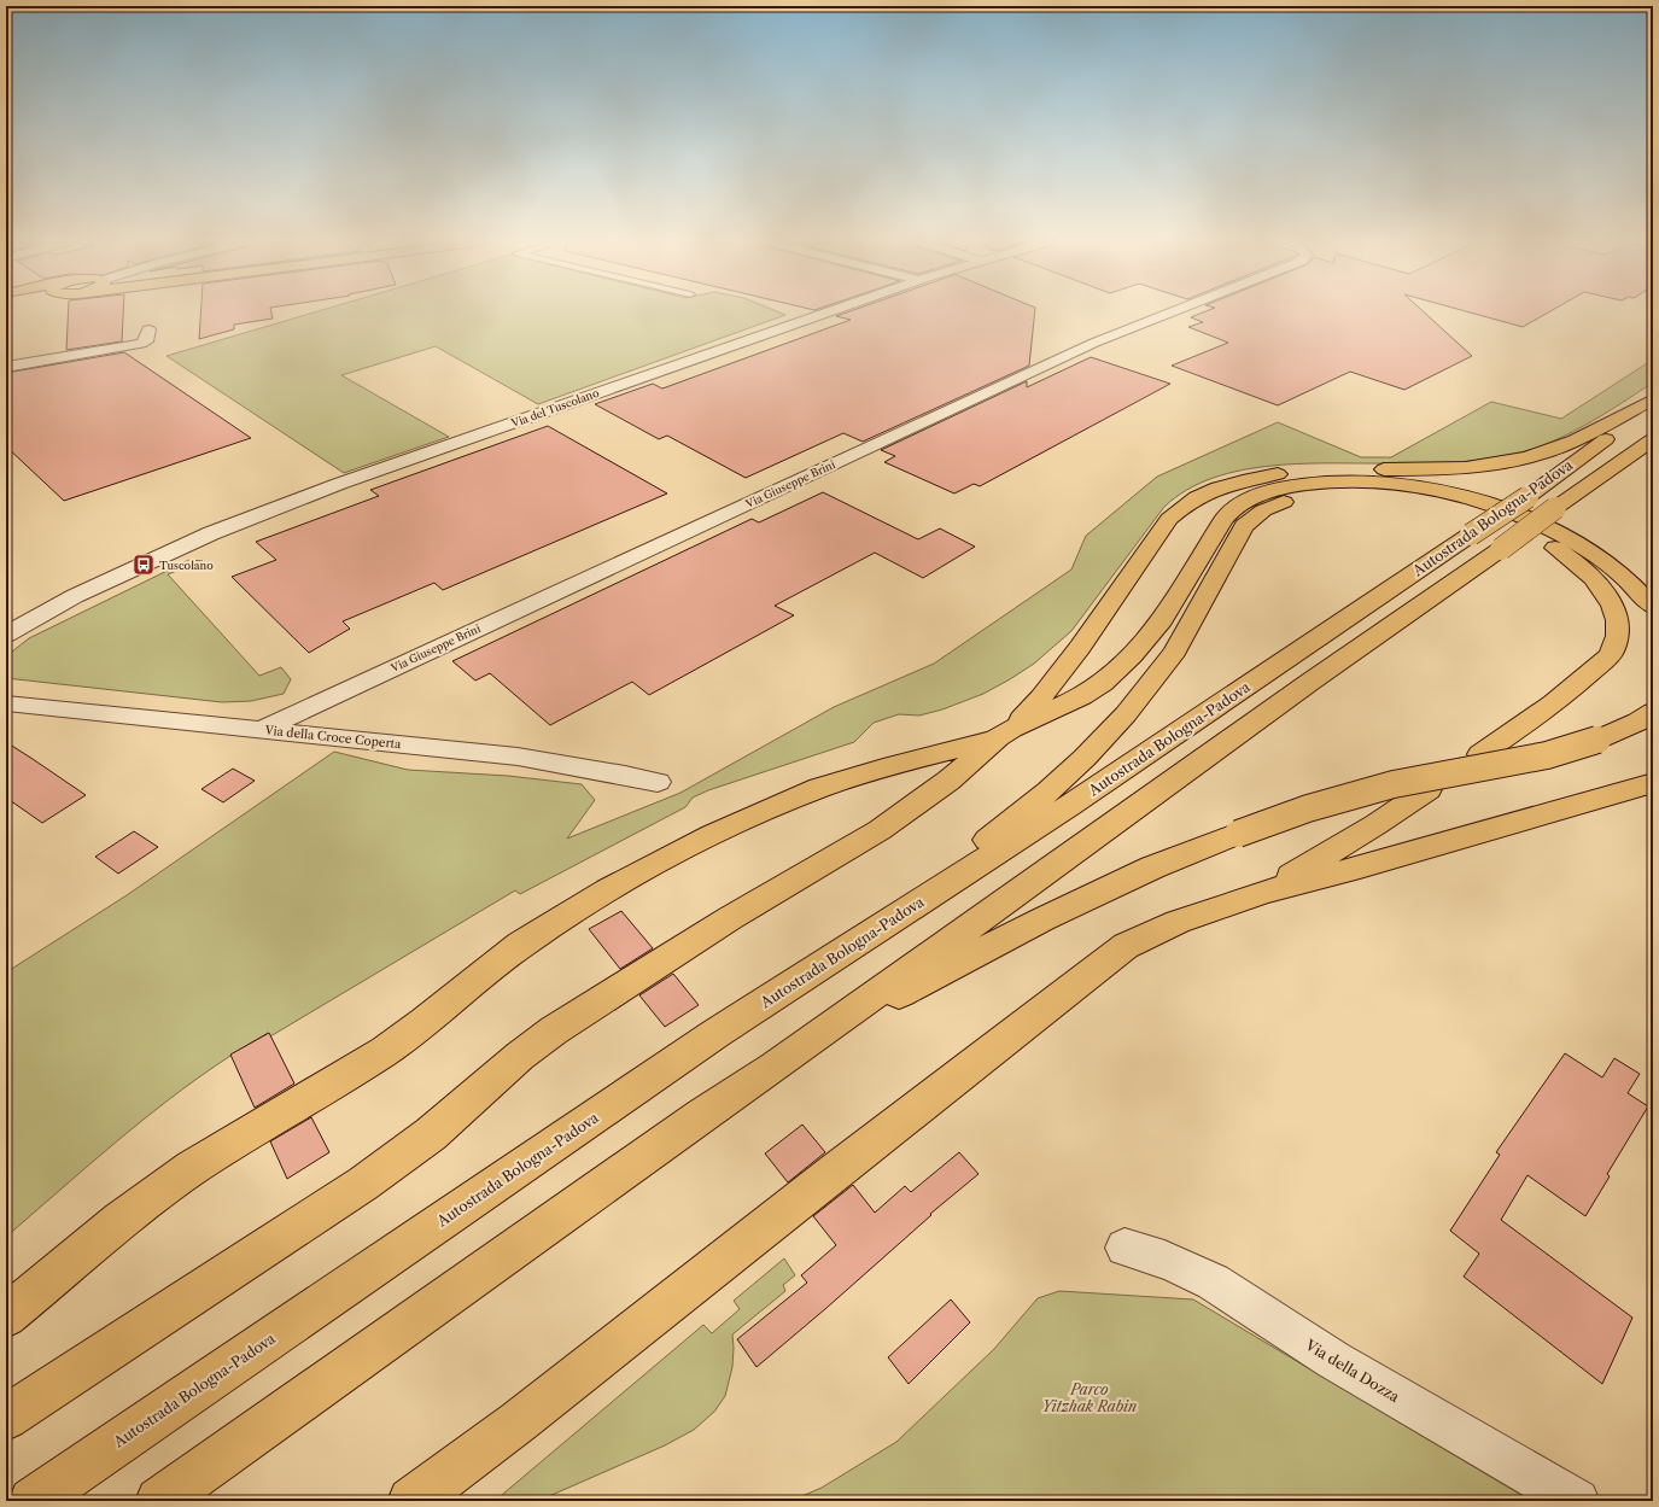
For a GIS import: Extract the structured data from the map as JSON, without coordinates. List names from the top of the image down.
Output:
{
  "streets": {
    "main road": ["Autostrada Bologna-Padova"],
    "street": [
      "Via del Tuscolano",
      "Via Giuseppe Brini",
      "Via della Croce Coperta",
      "Via della Dozza"
    ]
  },
  "crossings": [
    ["Via Giuseppe Brini", "Via della Croce Coperta"]
  ],
  "parks": ["Parco Yitzhak Rabin"],
  "places": {
    "bus stop": ["Tuscolano"]
  }
}
